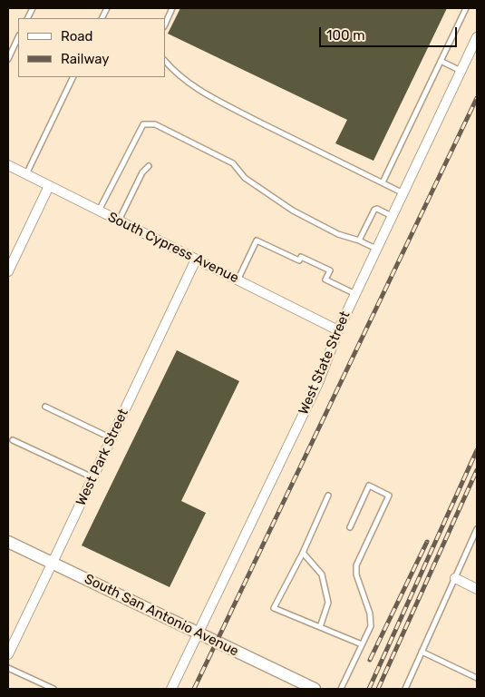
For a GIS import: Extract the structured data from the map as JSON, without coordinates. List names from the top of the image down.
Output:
{
  "streets": {
    "street": [
      "South Cypress Avenue",
      "West State Street",
      "West Park Street",
      "South San Antonio Avenue"
    ]
  },
  "crossings": [
    ["South Cypress Avenue", "West State Street"],
    ["South Cypress Avenue", "West Park Street"],
    ["West State Street", "South San Antonio Avenue"],
    ["West Park Street", "South San Antonio Avenue"]
  ],
  "legend": ["Road", "Railway"],
  "scale_bar": "100 m"
}
